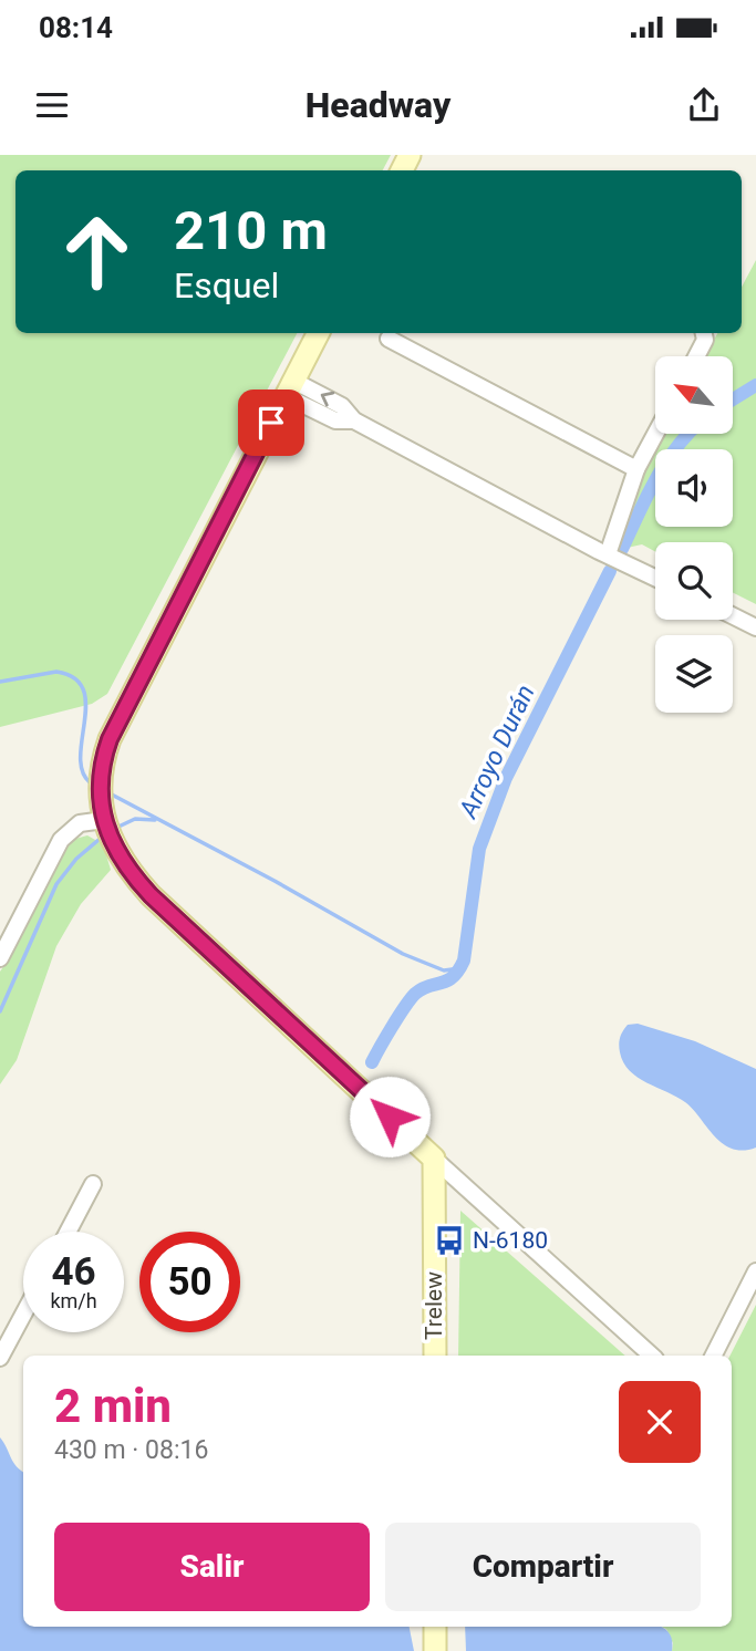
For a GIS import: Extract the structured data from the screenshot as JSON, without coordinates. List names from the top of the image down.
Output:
{
  "streets": {
    "main road": ["Trelew"]
  },
  "water": ["Arroyo Durán"],
  "places": {
    "bus stop": ["N-6180"]
  },
  "north": "top left",
  "page": {
    "status": "08:14",
    "header": "Headway",
    "turn": ["210 m", "Esquel"],
    "speed": "46 km/h",
    "limit": "50",
    "heading": ["2 min", "430 m · 08:16"],
    "buttons": ["Salir", "Compartir"]
  }
}
